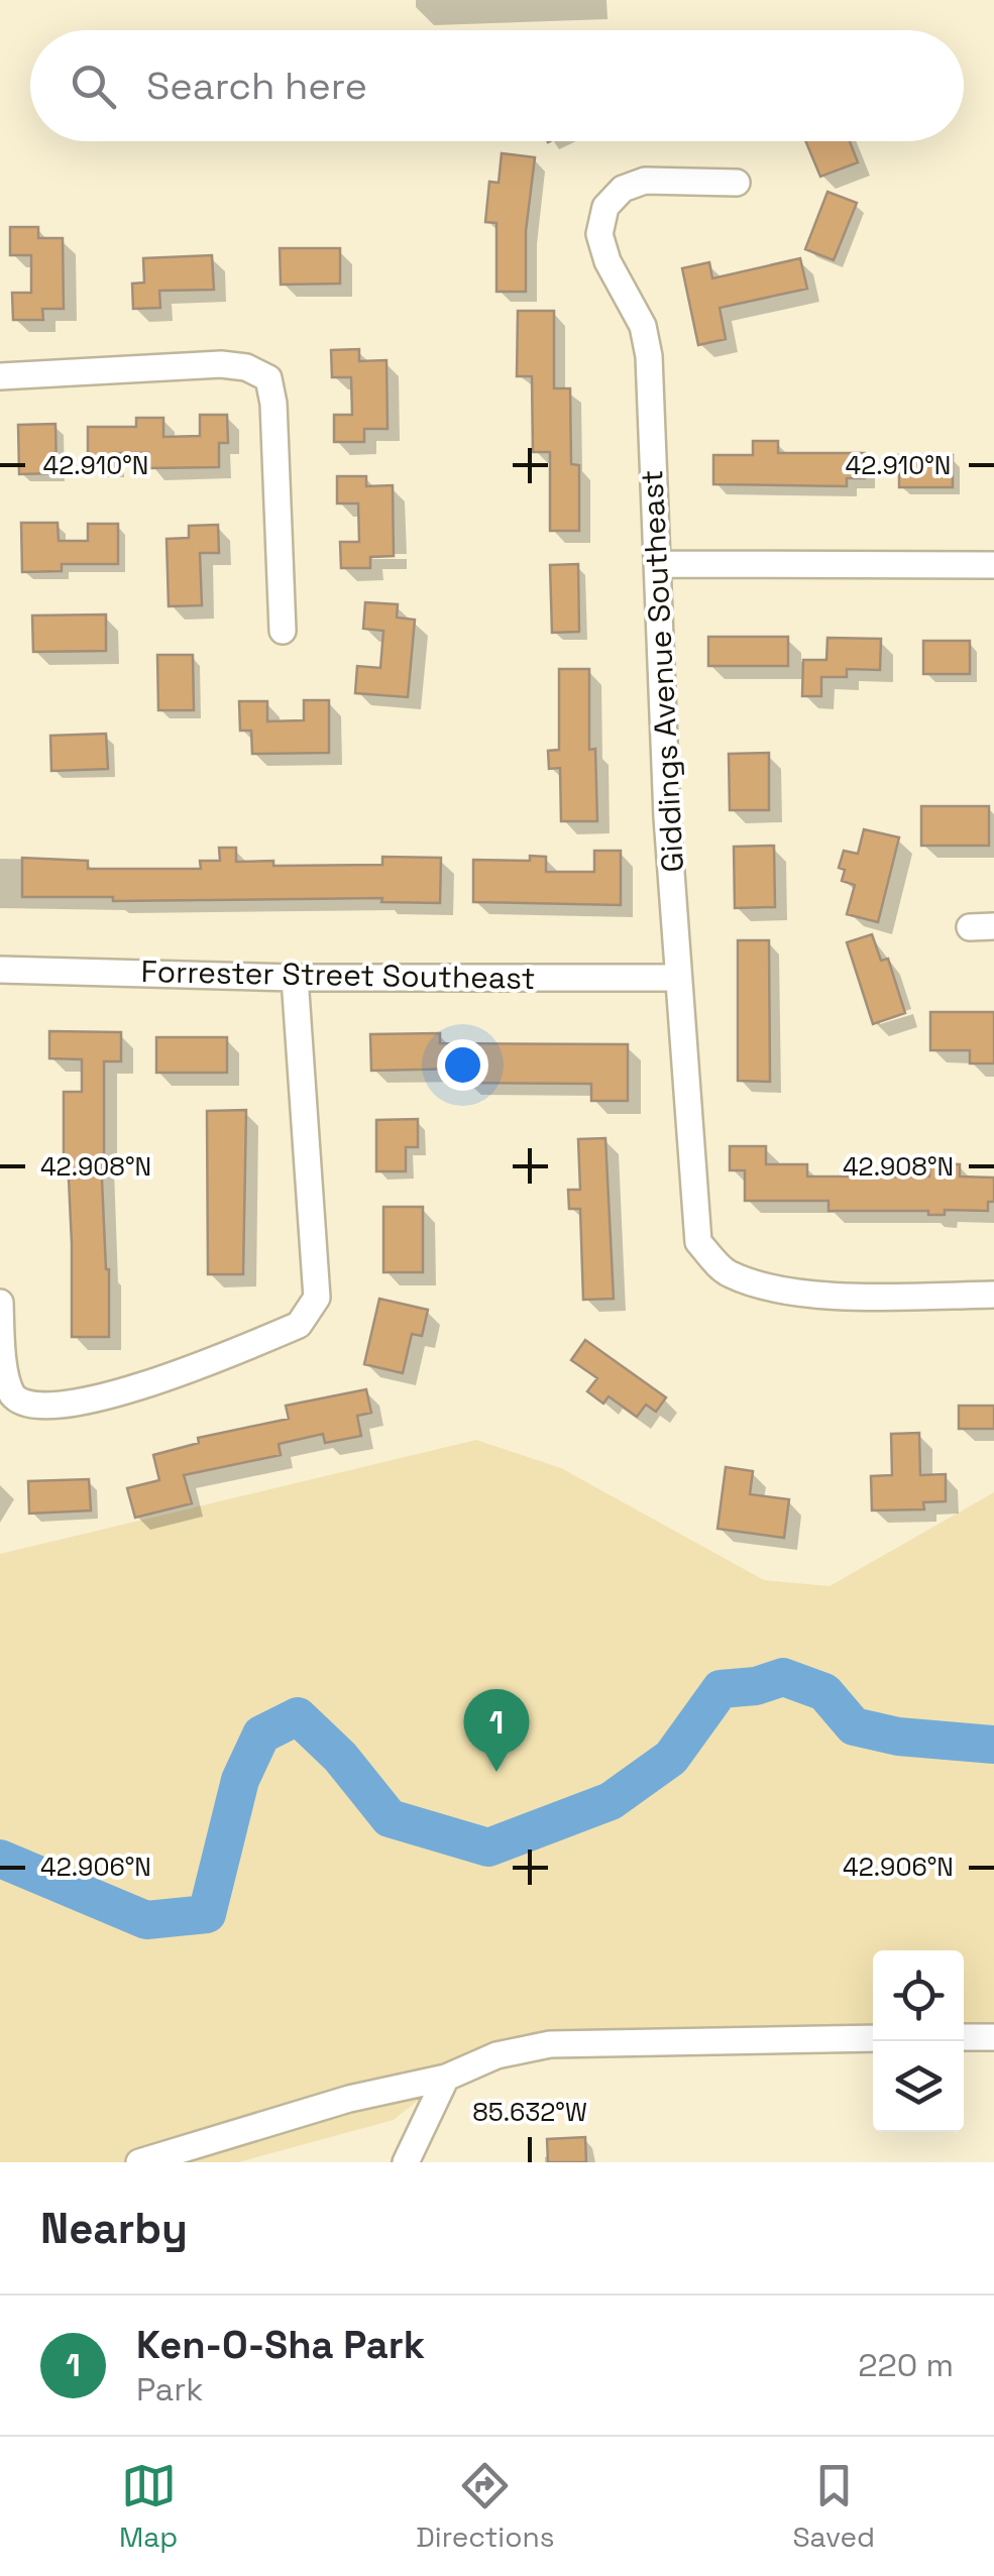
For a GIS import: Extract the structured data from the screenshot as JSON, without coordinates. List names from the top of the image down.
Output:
{
  "streets": {
    "street": ["Giddings Avenue Southeast", "Forrester Street Southeast"]
  },
  "crossings": [
    ["Giddings Avenue Southeast", "Forrester Street Southeast"]
  ],
  "page": {
    "search": "Search here",
    "pins": "1",
    "heading": "Nearby",
    "list": [
      {
        "mark": "1",
        "name": "Ken-O-Sha Park",
        "note": "Park",
        "value": "220 m"
      }
    ],
    "nav": ["Map", "Directions", "Saved"]
  },
  "coordinates": [
    "42.910°N",
    "42.908°N",
    "42.906°N",
    "85.632°W"
  ]
}
